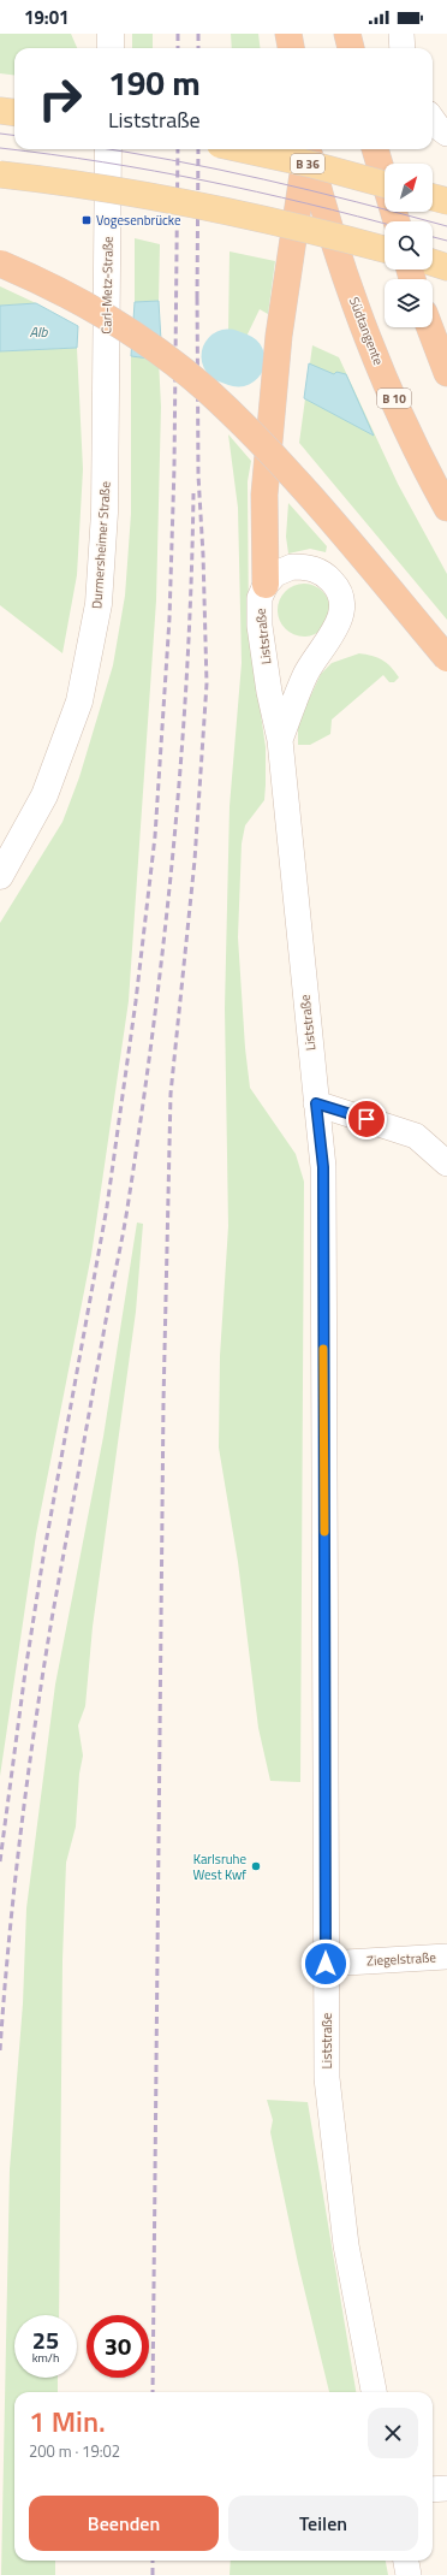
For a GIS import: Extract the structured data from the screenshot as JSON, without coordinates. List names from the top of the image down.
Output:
{
  "streets": {
    "highway": ["Südtangente", "B 10"],
    "main road": ["B 36"],
    "street": [
      "Carl-Metz-Straße",
      "Durmersheimer Straße",
      "Liststraße",
      "Ziegelstraße"
    ]
  },
  "crossings": [
    ["Carl-Metz-Straße", "Durmersheimer Straße"],
    ["Liststraße", "Ziegelstraße"]
  ],
  "water": ["Alb"],
  "places": {
    "transit": ["Vogesenbrücke"],
    "other": ["Karlsruhe West Kwf"]
  },
  "north": "top right",
  "page": {
    "status": "19:01",
    "turn": ["190 m", "Liststraße"],
    "speed": "25 km/h",
    "limit": "30",
    "heading": ["1 Min.", "200 m · 19:02"],
    "buttons": ["Beenden", "Teilen"]
  }
}
